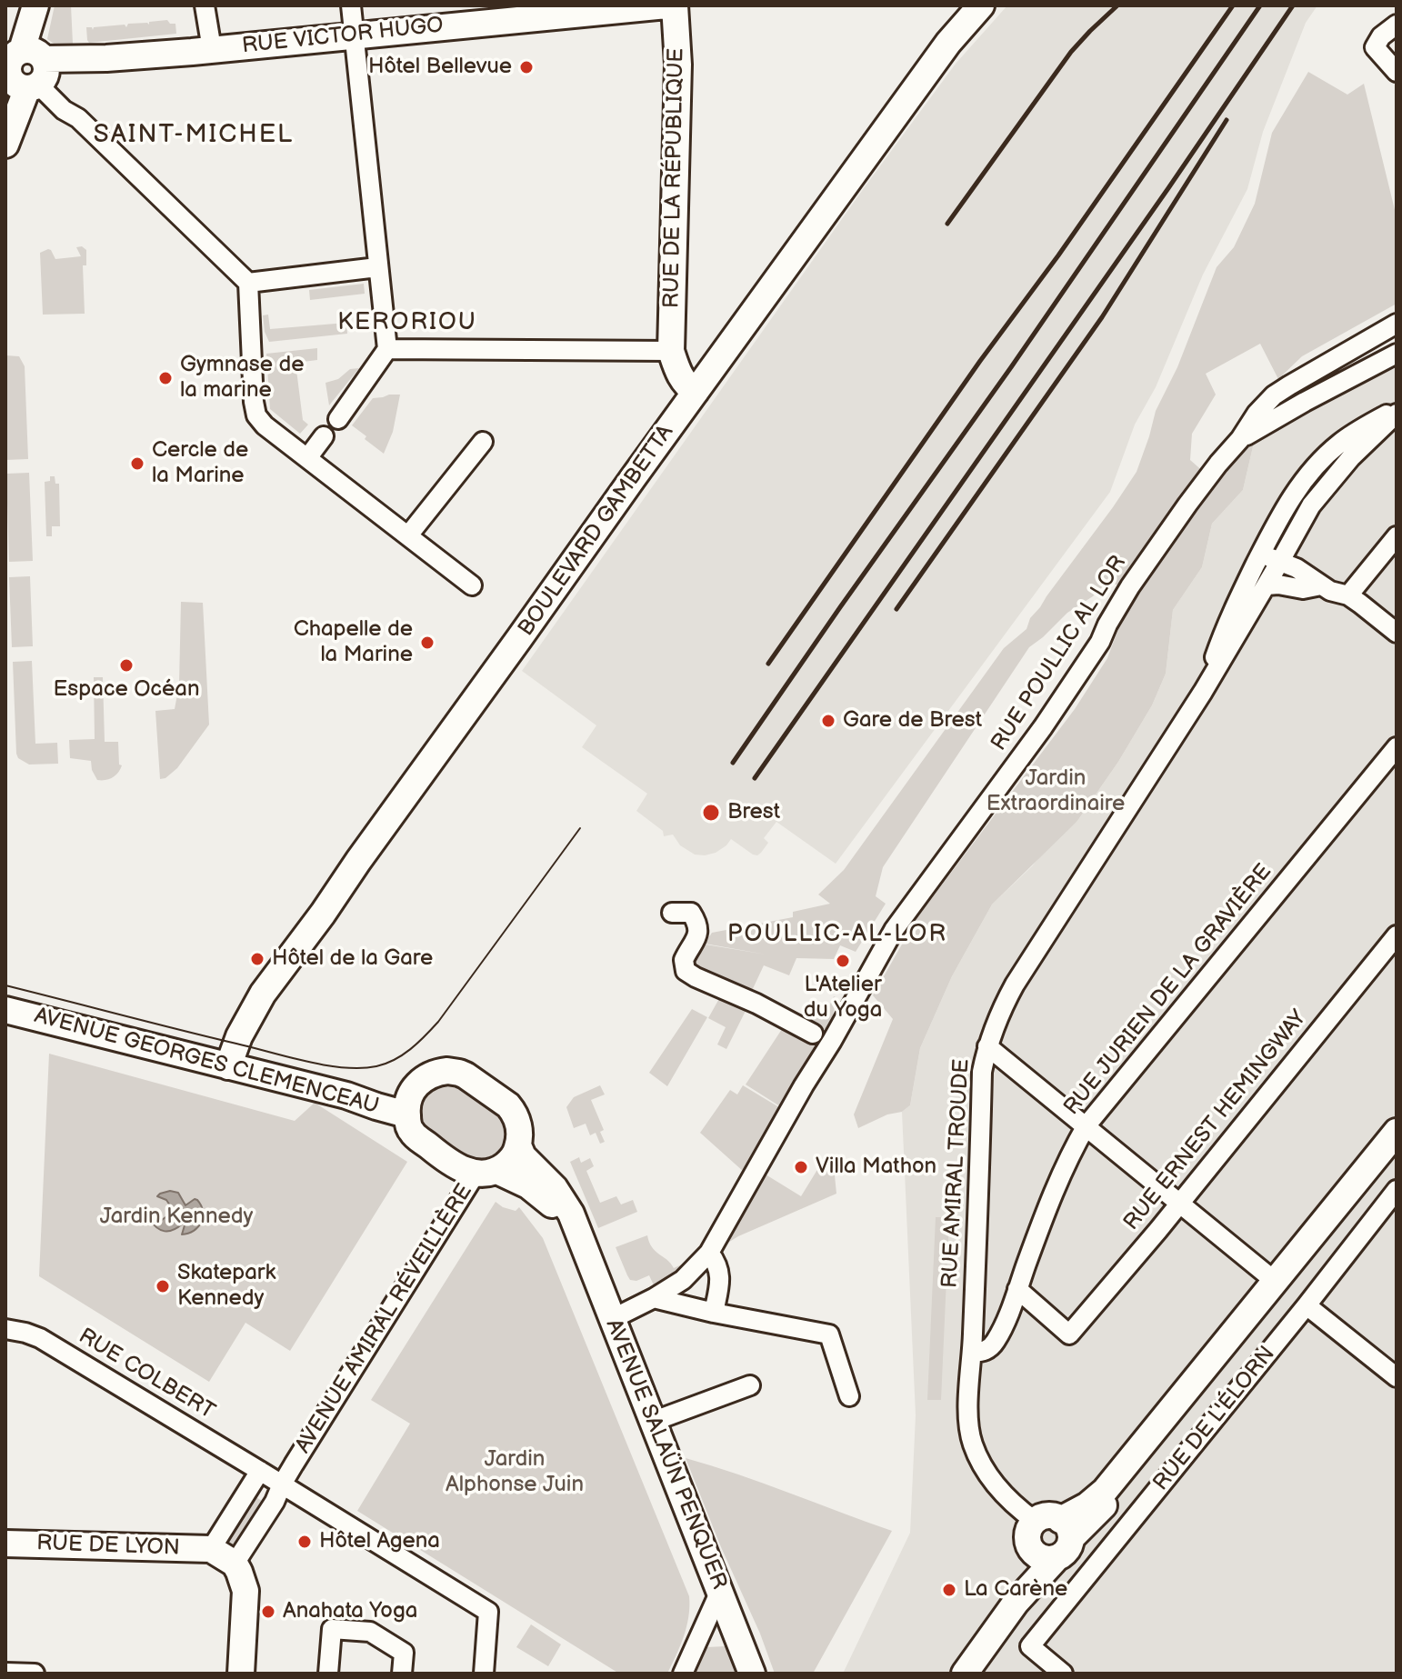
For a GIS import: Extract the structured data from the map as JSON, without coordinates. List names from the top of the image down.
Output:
{
  "streets": {
    "main road": [
      "RUE VICTOR HUGO",
      "RUE DE LA RÉPUBLIQUE",
      "BOULEVARD GAMBETTA",
      "AVENUE GEORGES CLEMENCEAU",
      "RUE DE L'ÉLORN",
      "AVENUE SALAÜN PENQUER",
      "RUE DE LYON"
    ],
    "street": [
      "RUE POULLIC AL LOR",
      "RUE JURIEN DE LA GRAVIÈRE",
      "RUE ERNEST HEMINGWAY",
      "RUE AMIRAL TROUDE",
      "AVENUE AMIRAL RÉVEILLÈRE",
      "RUE COLBERT"
    ]
  },
  "crossings": [
    ["RUE DE LA RÉPUBLIQUE", "BOULEVARD GAMBETTA"],
    ["BOULEVARD GAMBETTA", "AVENUE GEORGES CLEMENCEAU"],
    ["RUE POULLIC AL LOR", "AVENUE SALAÜN PENQUER"],
    ["RUE JURIEN DE LA GRAVIÈRE", "RUE ERNEST HEMINGWAY"],
    ["RUE JURIEN DE LA GRAVIÈRE", "RUE AMIRAL TROUDE"],
    ["AVENUE GEORGES CLEMENCEAU", "AVENUE AMIRAL RÉVEILLÈRE"],
    ["AVENUE GEORGES CLEMENCEAU", "AVENUE SALAÜN PENQUER"],
    ["RUE AMIRAL TROUDE", "RUE DE L'ÉLORN"],
    ["AVENUE AMIRAL RÉVEILLÈRE", "RUE COLBERT"],
    ["AVENUE AMIRAL RÉVEILLÈRE", "AVENUE SALAÜN PENQUER"],
    ["AVENUE AMIRAL RÉVEILLÈRE", "RUE DE LYON"]
  ],
  "districts": ["SAINT-MICHEL", "KERORIOU", "POULLIC-AL-LOR"],
  "parks": ["Jardin Extraordinaire", "Jardin Kennedy", "Jardin Alphonse Juin"],
  "places": [
    "Hôtel Bellevue",
    "Gymnase de la marine",
    "Cercle de la Marine",
    "Chapelle de la Marine",
    "Espace Océan",
    "Gare de Brest",
    "Brest",
    "Hôtel de la Gare",
    "L'Atelier du Yoga",
    "Villa Mathon",
    "Skatepark Kennedy",
    "Hôtel Agena",
    "La Carène",
    "Anahata Yoga"
  ]
}
